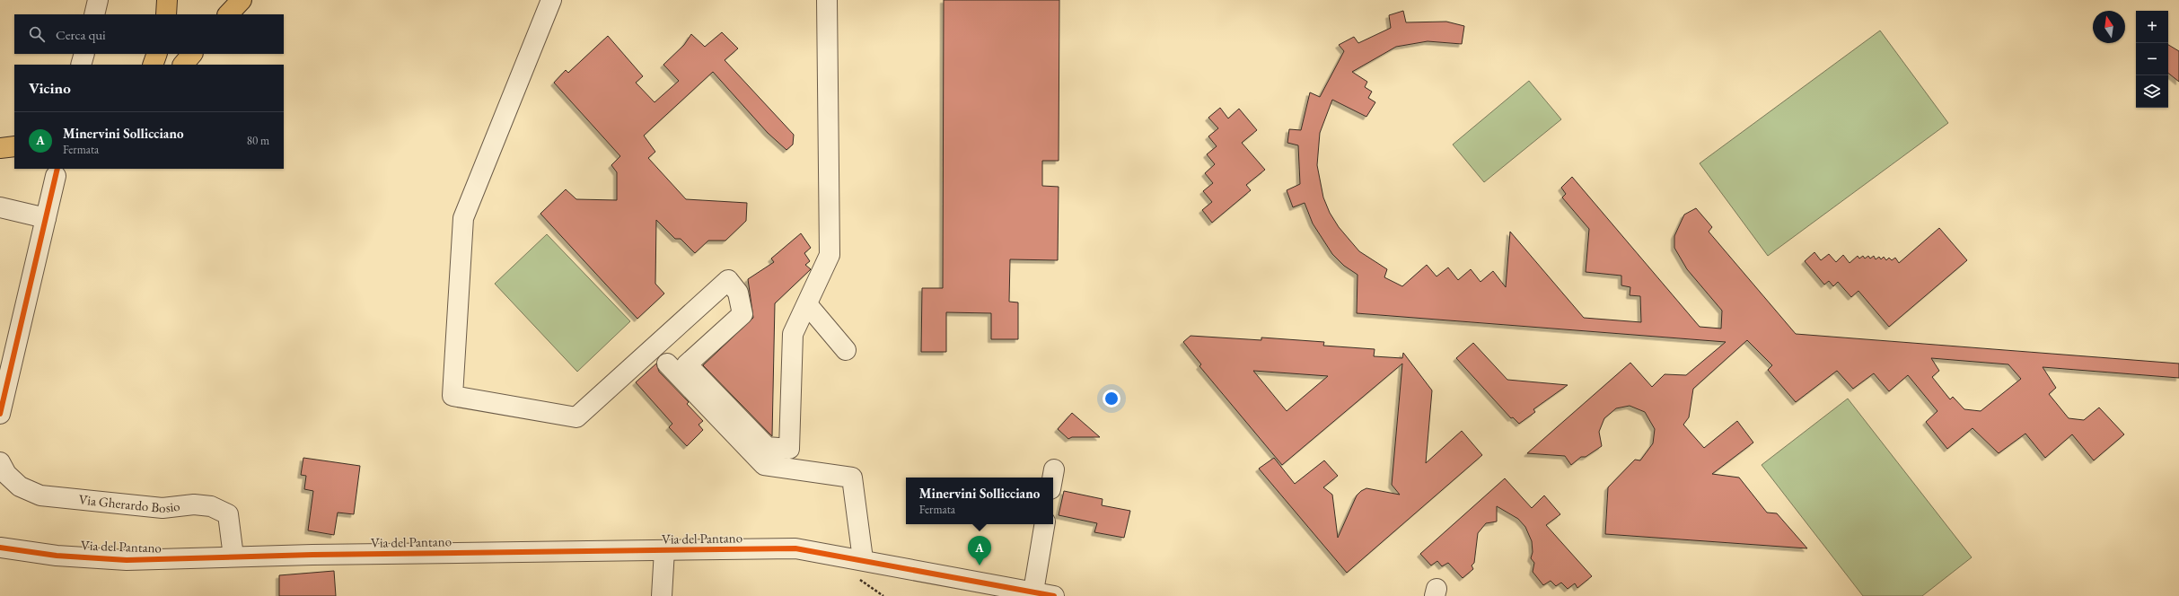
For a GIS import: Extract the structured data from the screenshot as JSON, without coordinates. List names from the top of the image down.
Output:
{
  "streets": {
    "street": ["Via Gherardo Bosio", "Via del Pantano"]
  },
  "crossings": [
    ["Via Gherardo Bosio", "Via del Pantano"]
  ],
  "north": "top",
  "page": {
    "map_buttons": ["+", "−"],
    "search": "Cerca qui",
    "heading": "Vicino",
    "list": [
      {
        "mark": "A",
        "name": "Minervini Sollicciano",
        "note": "Fermata",
        "value": "80 m"
      }
    ],
    "popup": ["Minervini Sollicciano", "Fermata"],
    "pins": "A"
  }
}
